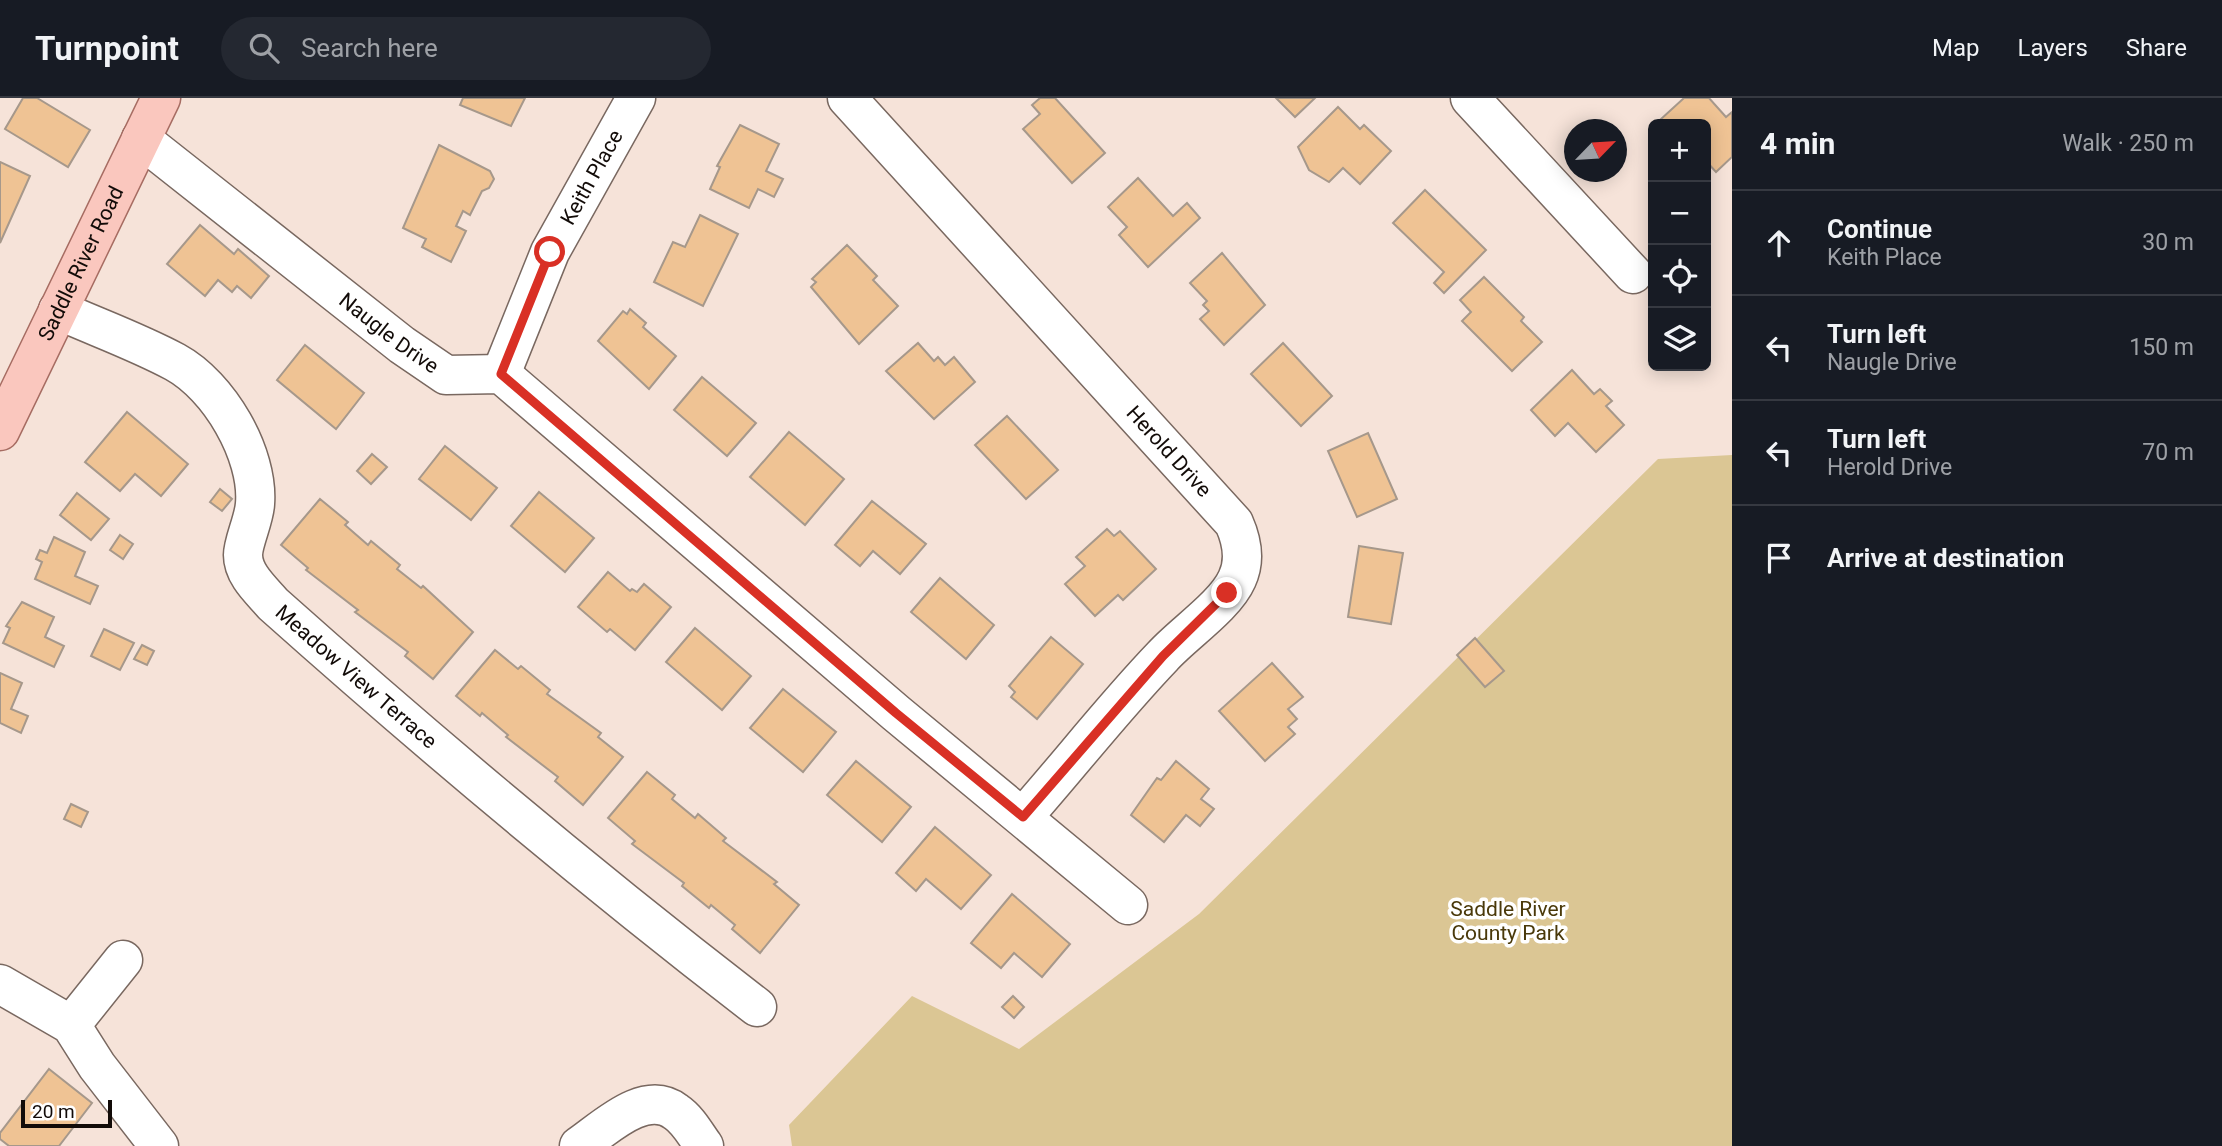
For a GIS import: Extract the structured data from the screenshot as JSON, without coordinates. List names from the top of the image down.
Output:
{
  "streets": {
    "main road": ["Saddle River Road"],
    "street": [
      "Keith Place",
      "Naugle Drive",
      "Herold Drive",
      "Meadow View Terrace"
    ]
  },
  "crossings": [
    ["Keith Place", "Naugle Drive"],
    ["Saddle River Road", "Naugle Drive"],
    ["Saddle River Road", "Meadow View Terrace"]
  ],
  "parks": ["Saddle River County Park"],
  "scale_bar": "20 m",
  "north": "top right",
  "page": {
    "header": "Turnpoint",
    "search": "Search here",
    "nav": ["Map", "Layers", "Share"],
    "heading": ["4 min", "Walk · 250 m"],
    "map_buttons": ["+", "−"],
    "list": [
      ["Continue", "Keith Place", "30 m"],
      ["Turn left", "Naugle Drive", "150 m"],
      ["Turn left", "Herold Drive", "70 m"],
      "Arrive at destination"
    ],
    "scale": "20 m"
  }
}
